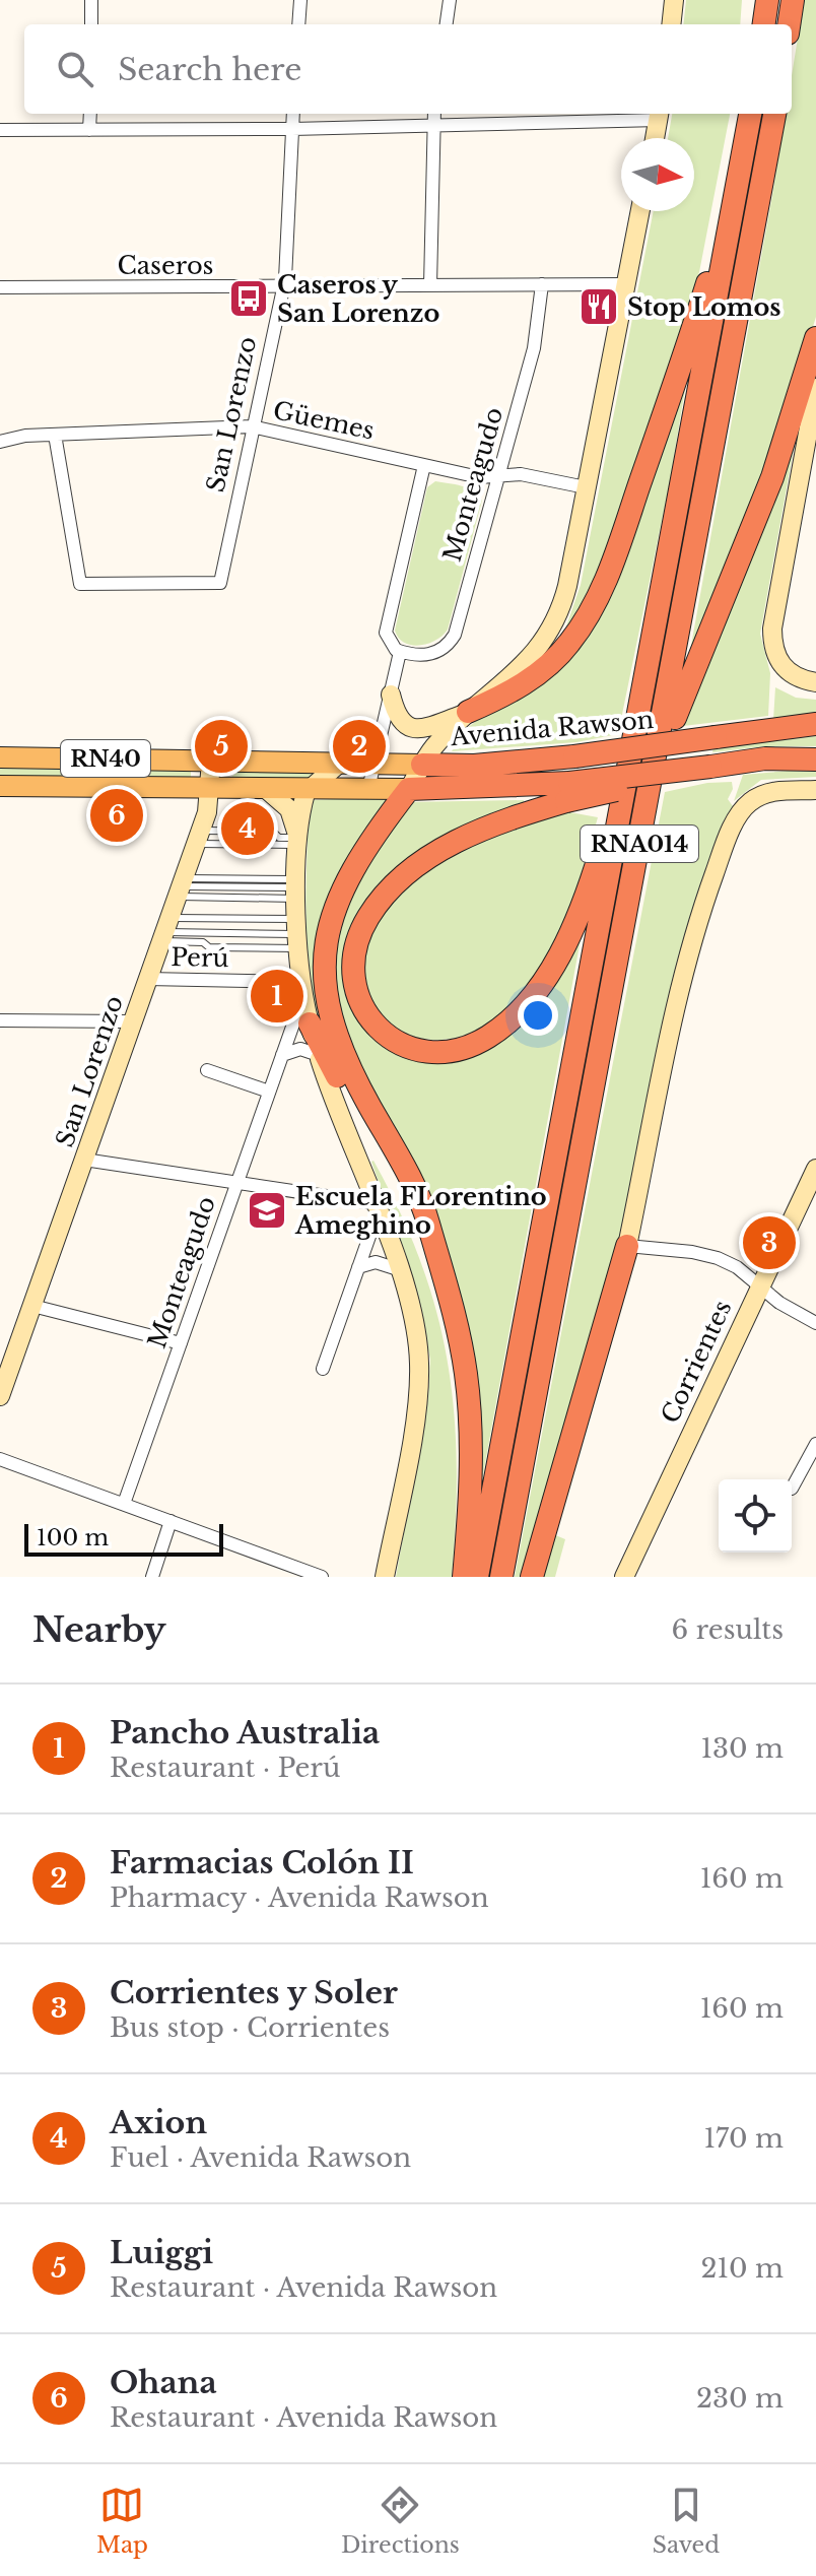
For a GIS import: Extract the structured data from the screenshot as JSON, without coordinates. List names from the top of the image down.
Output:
{
  "streets": {
    "highway": ["Avenida Rawson", "RN40", "RNA014"],
    "street": [
      "Caseros",
      "San Lorenzo",
      "Güemes",
      "Monteagudo",
      "Perú",
      "Corrientes"
    ]
  },
  "crossings": [
    ["Caseros", "San Lorenzo"],
    ["Caseros", "Monteagudo"],
    ["San Lorenzo", "Güemes"],
    ["San Lorenzo", "Avenida Rawson"],
    ["San Lorenzo", "RN40"],
    ["San Lorenzo", "Perú"],
    ["Güemes", "Monteagudo"],
    ["Monteagudo", "Avenida Rawson"],
    ["Monteagudo", "RN40"],
    ["Monteagudo", "Perú"]
  ],
  "places": {
    "bus stop": ["Caseros y San Lorenzo"],
    "restaurant": ["Stop Lomos"],
    "school or university": ["Escuela FLorentino Ameghino"]
  },
  "scale_bar": "100 m",
  "north": "right",
  "page": {
    "search": "Search here",
    "pins": [
      "2",
      "5",
      "6",
      "4",
      "1",
      "3"
    ],
    "scale": "100 m",
    "heading": ["Nearby", "6 results"],
    "list": [
      {
        "mark": "1",
        "name": "Pancho Australia",
        "note": "Restaurant · Perú",
        "value": "130 m"
      },
      {
        "mark": "2",
        "name": "Farmacias Colón II",
        "note": "Pharmacy · Avenida Rawson",
        "value": "160 m"
      },
      {
        "mark": "3",
        "name": "Corrientes y Soler",
        "note": "Bus stop · Corrientes",
        "value": "160 m"
      },
      {
        "mark": "4",
        "name": "Axion",
        "note": "Fuel · Avenida Rawson",
        "value": "170 m"
      },
      {
        "mark": "5",
        "name": "Luiggi",
        "note": "Restaurant · Avenida Rawson",
        "value": "210 m"
      },
      {
        "mark": "6",
        "name": "Ohana",
        "note": "Restaurant · Avenida Rawson",
        "value": "230 m"
      }
    ],
    "nav": ["Map", "Directions", "Saved"]
  }
}
